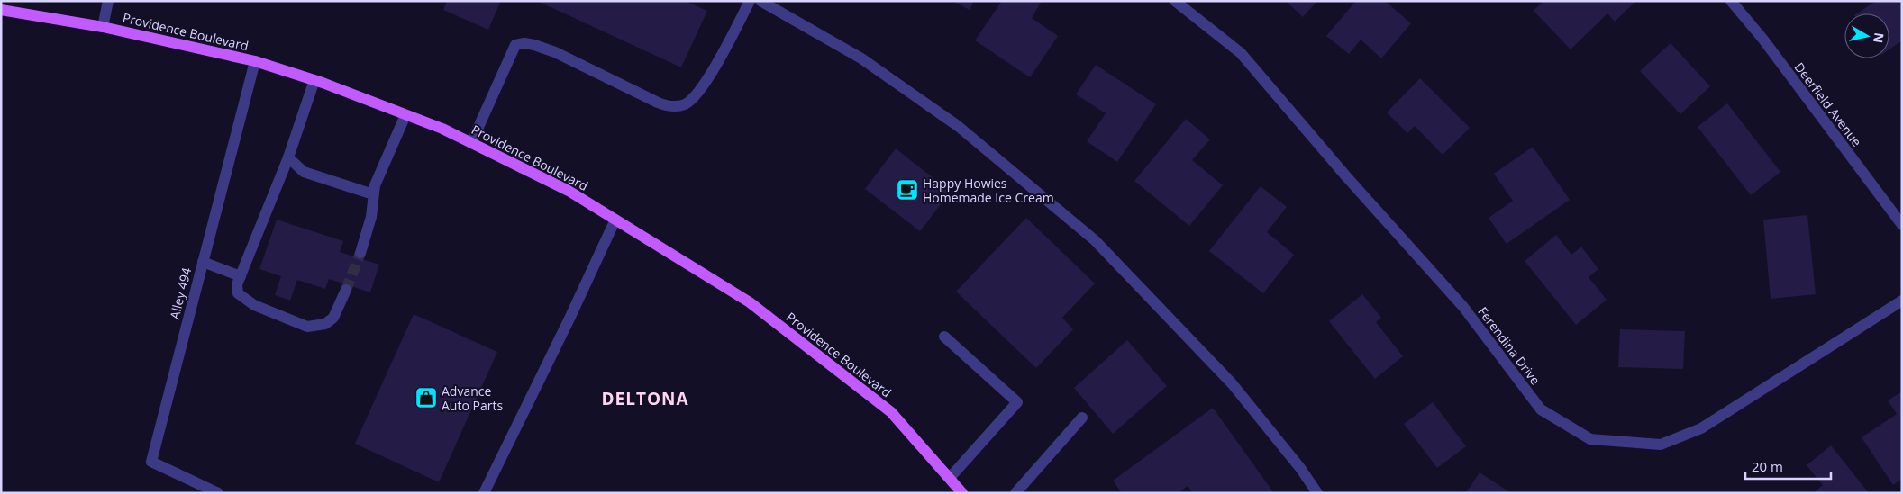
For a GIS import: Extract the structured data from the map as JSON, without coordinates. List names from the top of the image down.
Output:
{
  "streets": {
    "main road": ["Providence Boulevard"],
    "street": ["Deerfield Avenue", "Alley 494", "Ferendina Drive"]
  },
  "crossings": [
    ["Providence Boulevard", "Alley 494"]
  ],
  "districts": ["DELTONA"],
  "places": {
    "cafe": ["Happy Howies Homemade Ice Cream"],
    "shop": ["Advance Auto Parts"]
  },
  "scale_bar": "20 m",
  "north": "right"
}
